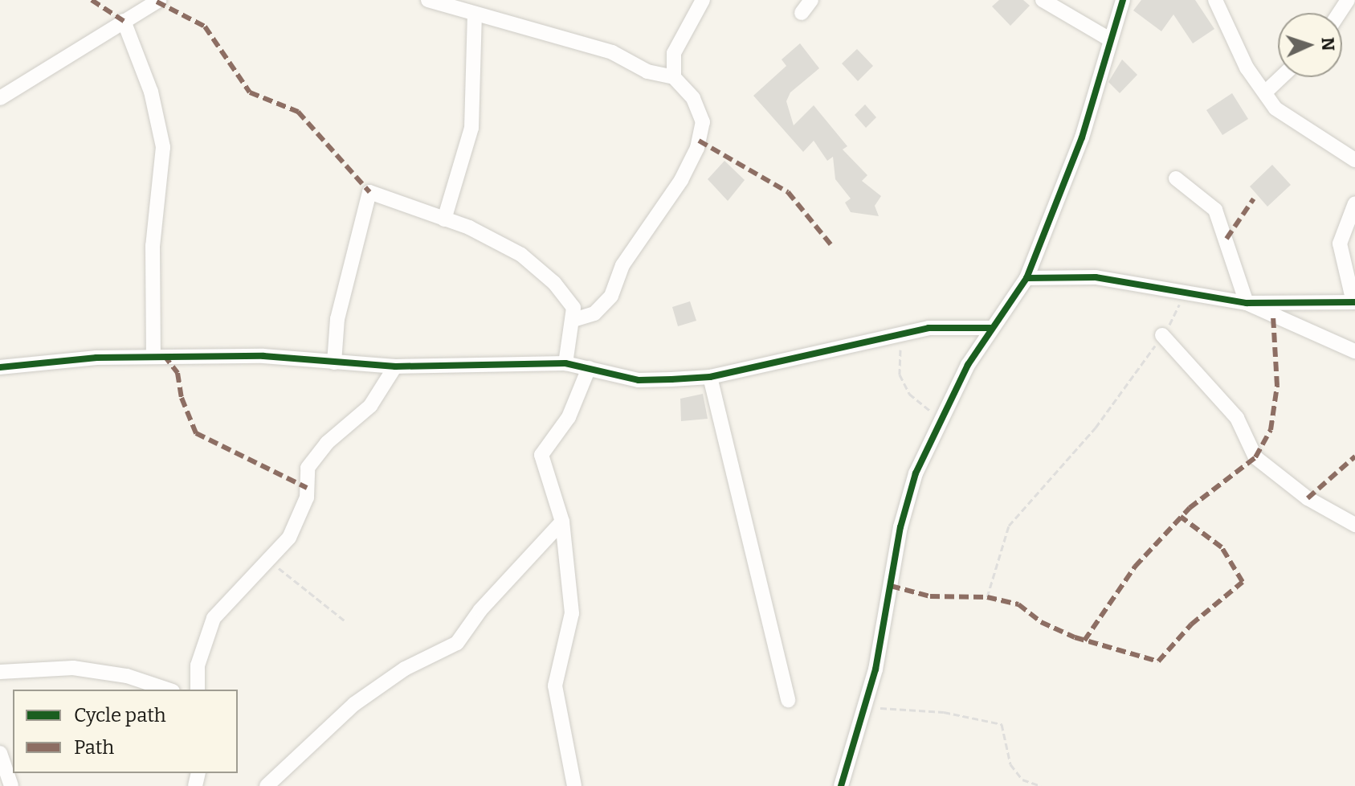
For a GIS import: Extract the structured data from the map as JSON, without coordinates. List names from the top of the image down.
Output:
{
  "legend": ["Cycle path", "Path"],
  "north": "right"
}
